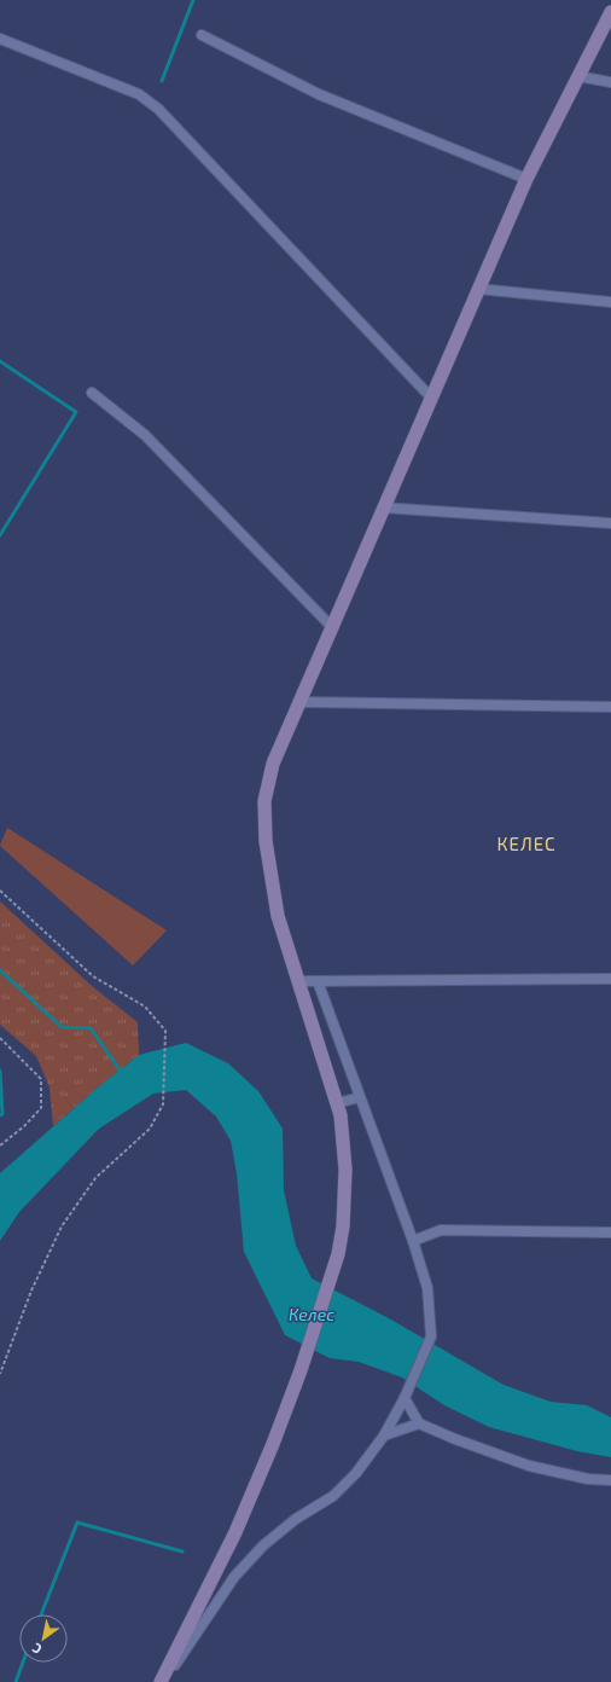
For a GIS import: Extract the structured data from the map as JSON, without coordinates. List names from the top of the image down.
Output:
{
  "districts": ["КЕЛЕС"],
  "water": ["Келес"],
  "north": "bottom left"
}
